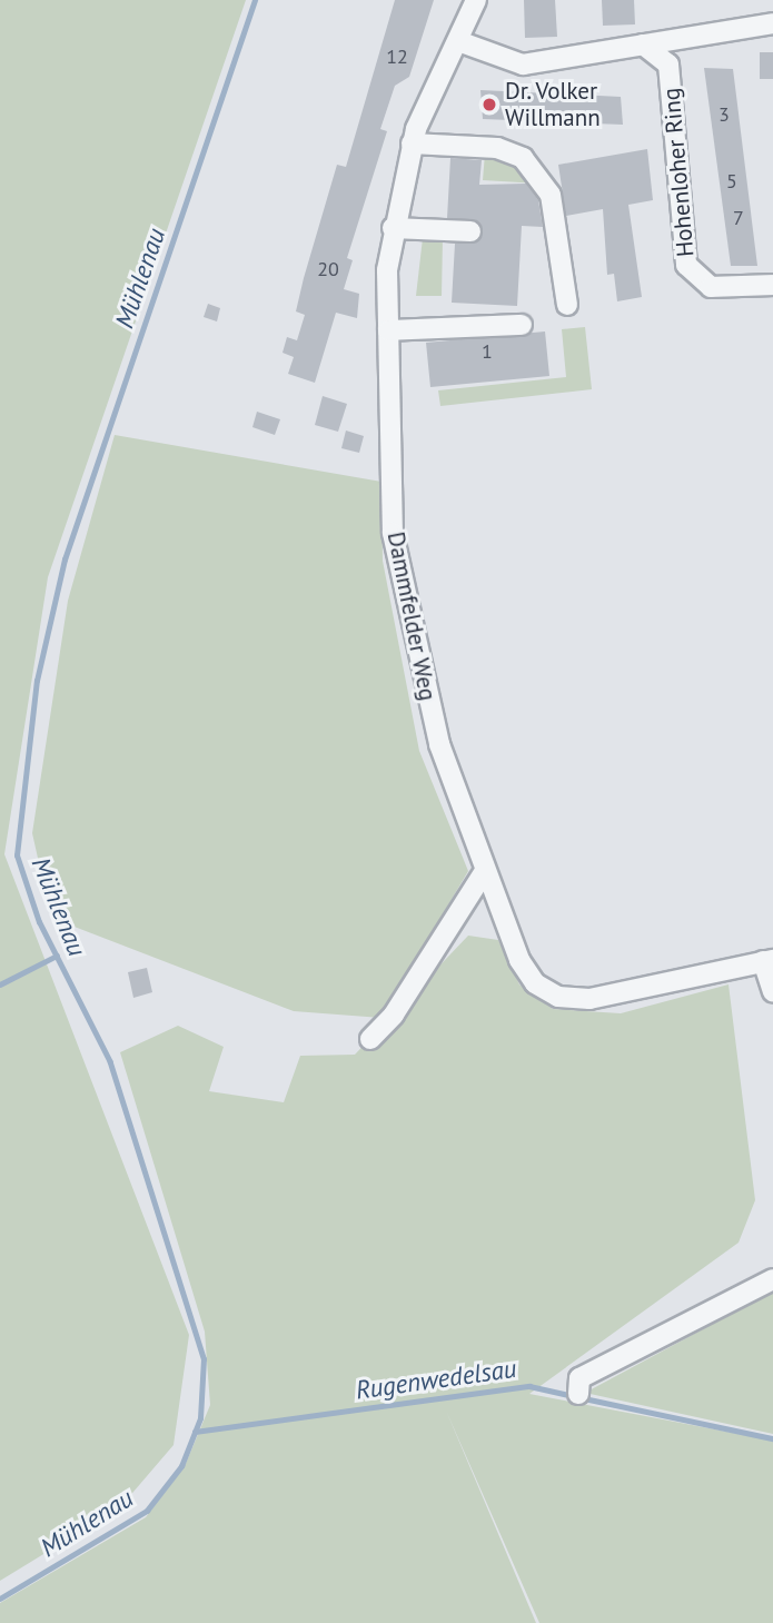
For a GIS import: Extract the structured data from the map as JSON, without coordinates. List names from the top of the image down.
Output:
{
  "streets": {
    "street": ["Hohenloher Ring", "Dammfelder Weg"]
  },
  "water": ["Mühlenau", "Rugenwedelsau"],
  "places": ["Dr. Volker Willmann"],
  "house_numbers": [
    "12",
    "3",
    "5",
    "7",
    "20",
    "1"
  ]
}
